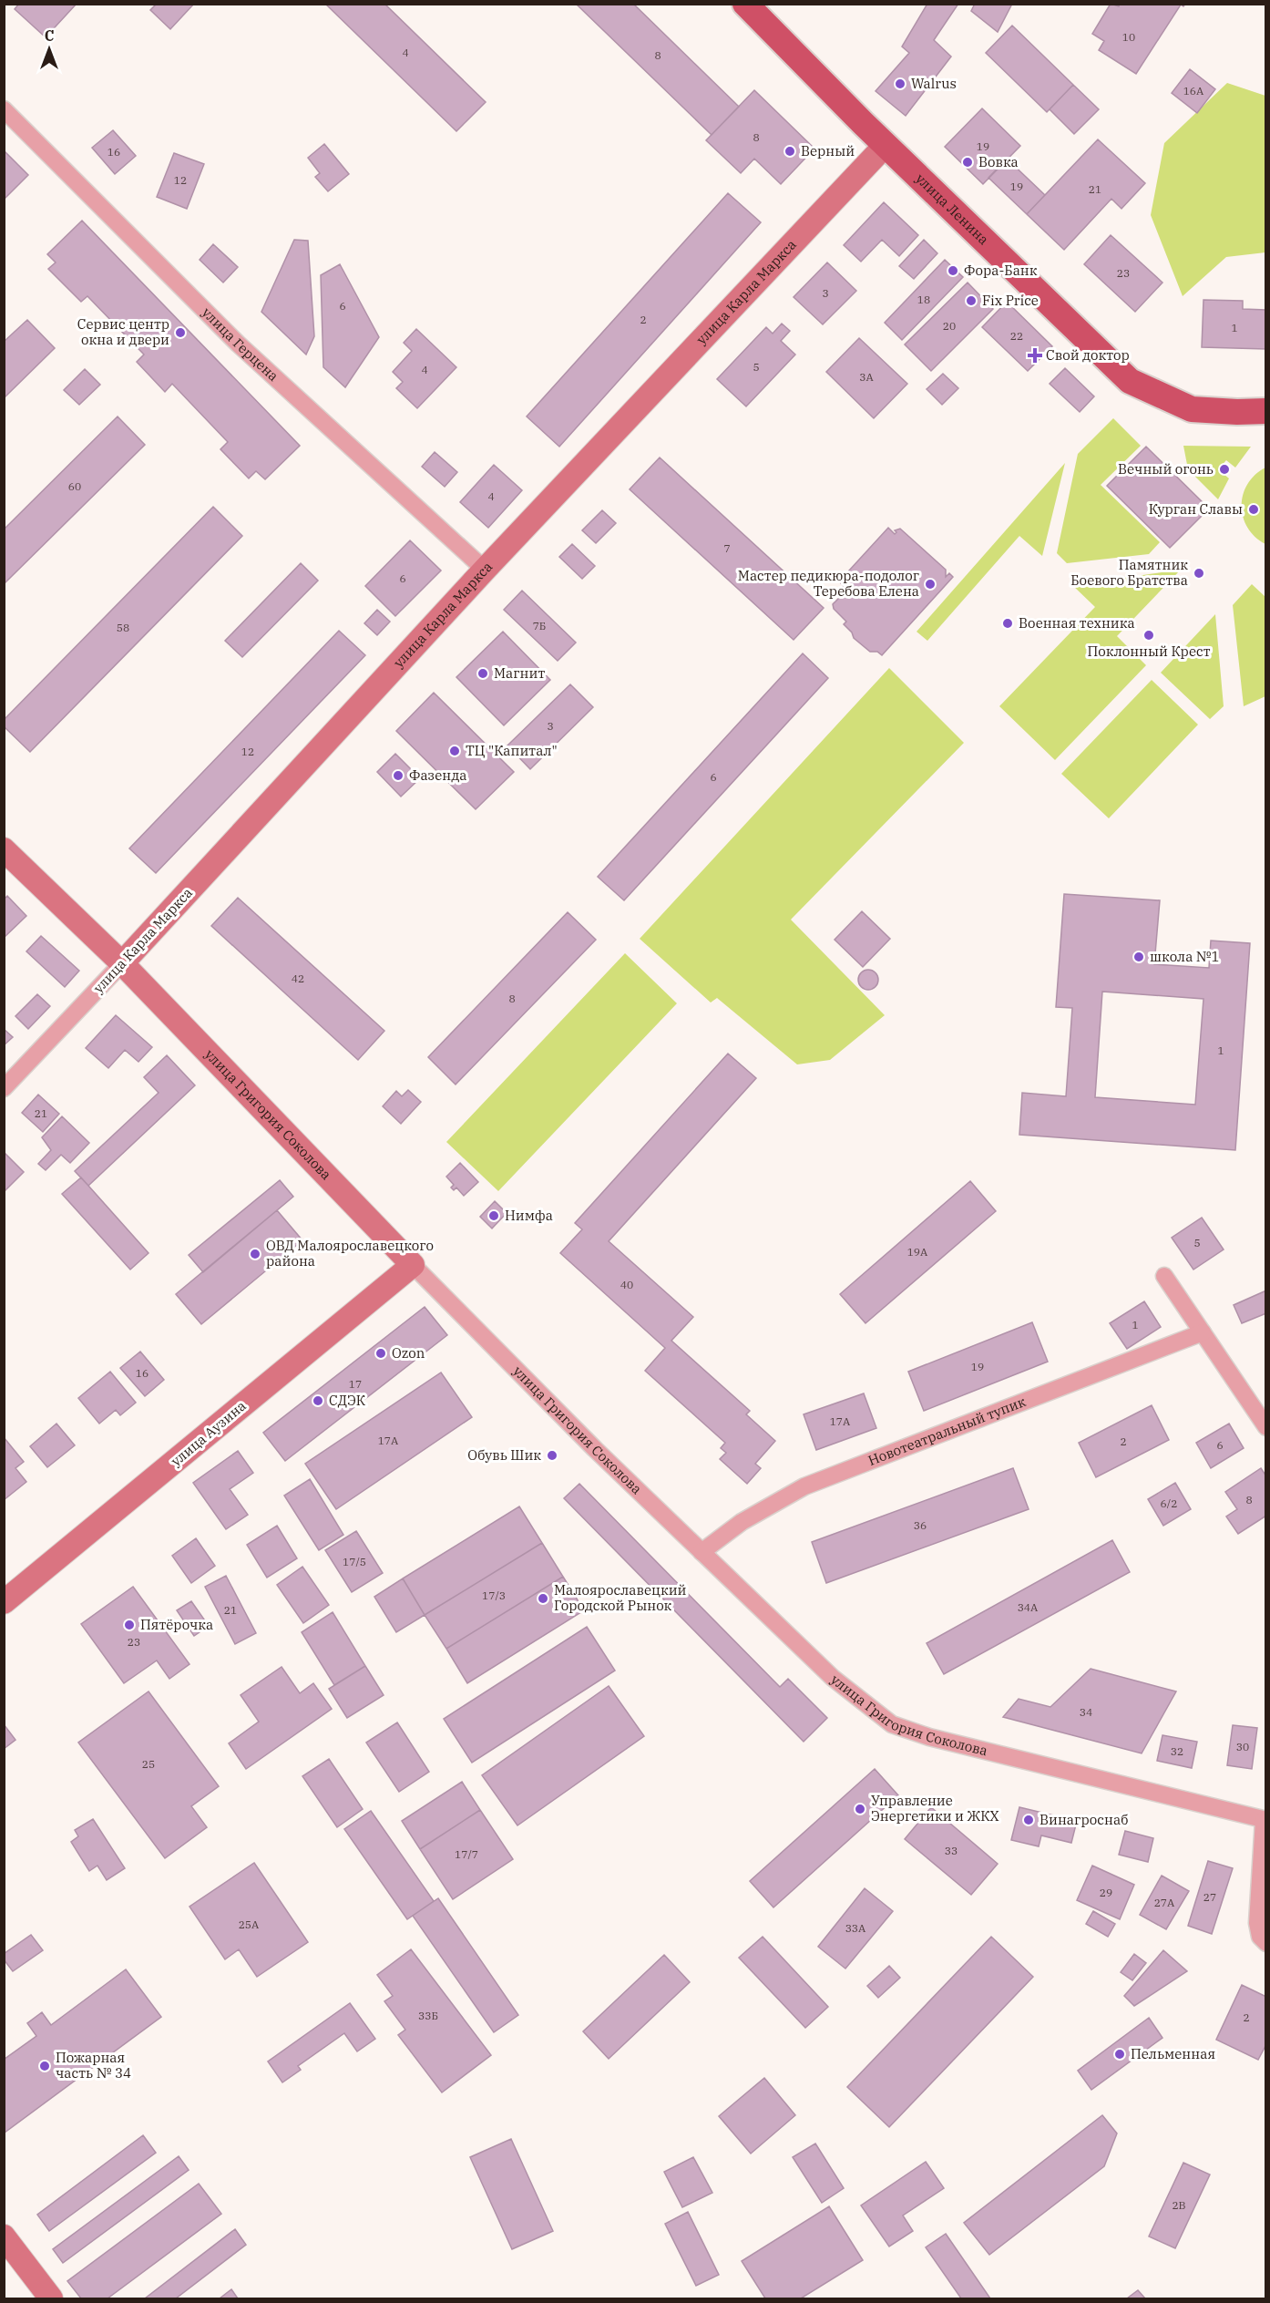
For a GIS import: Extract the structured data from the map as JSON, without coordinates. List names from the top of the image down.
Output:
{
  "streets": {
    "main road": [
      "улица Ленина",
      "улица Карла Маркса",
      "улица Григория Соколова",
      "улица Аузина"
    ],
    "street": ["улица Герцена", "Новотеатральный тупик"]
  },
  "crossings": [
    ["улица Ленина", "улица Карла Маркса"],
    ["улица Карла Маркса", "улица Герцена"],
    ["улица Карла Маркса", "улица Григория Соколова"],
    ["улица Григория Соколова", "Новотеатральный тупик"],
    ["улица Григория Соколова", "улица Аузина"]
  ],
  "places": {
    "other": [
      "Walrus",
      "Верный",
      "Вовка",
      "Фора-Банк",
      "Fix Price",
      "Сервис центр окна и двери",
      "Вечный огонь",
      "Курган Славы",
      "Памятник Боевого Братства",
      "Мастер педикюра-подолог Теребова Елена",
      "Военная техника",
      "Поклонный Крест",
      "Магнит",
      "ТЦ \"Капитал\"",
      "Фазенда",
      "школа №1",
      "Нимфа",
      "ОВД Малоярославецкого района",
      "Ozon",
      "СДЭК",
      "Обувь Шик",
      "Малоярославецкий Городской Рынок",
      "Пятёрочка",
      "Управление Энергетики и ЖКХ",
      "Винагроснаб",
      "Пельменная",
      "Пожарная часть № 34"
    ],
    "health": ["Свой доктор"]
  },
  "house_numbers": [
    "10",
    "4",
    "8",
    "16А",
    "8",
    "19",
    "16",
    "12",
    "19",
    "21",
    "23",
    "3",
    "18",
    "6",
    "2",
    "20",
    "1",
    "22",
    "5",
    "4",
    "3А",
    "60",
    "4",
    "7",
    "6",
    "7Б",
    "58",
    "3",
    "12",
    "6",
    "42",
    "8",
    "1",
    "21",
    "5",
    "19А",
    "40",
    "1",
    "19",
    "16",
    "17",
    "17А",
    "17А",
    "2",
    "6",
    "8",
    "6/2",
    "36",
    "17/5",
    "17/3",
    "34А",
    "21",
    "23",
    "34",
    "30",
    "32",
    "25",
    "33",
    "17/7",
    "29",
    "27",
    "27А",
    "25А",
    "33А",
    "33Б",
    "2",
    "2В"
  ],
  "north": "top"
}
